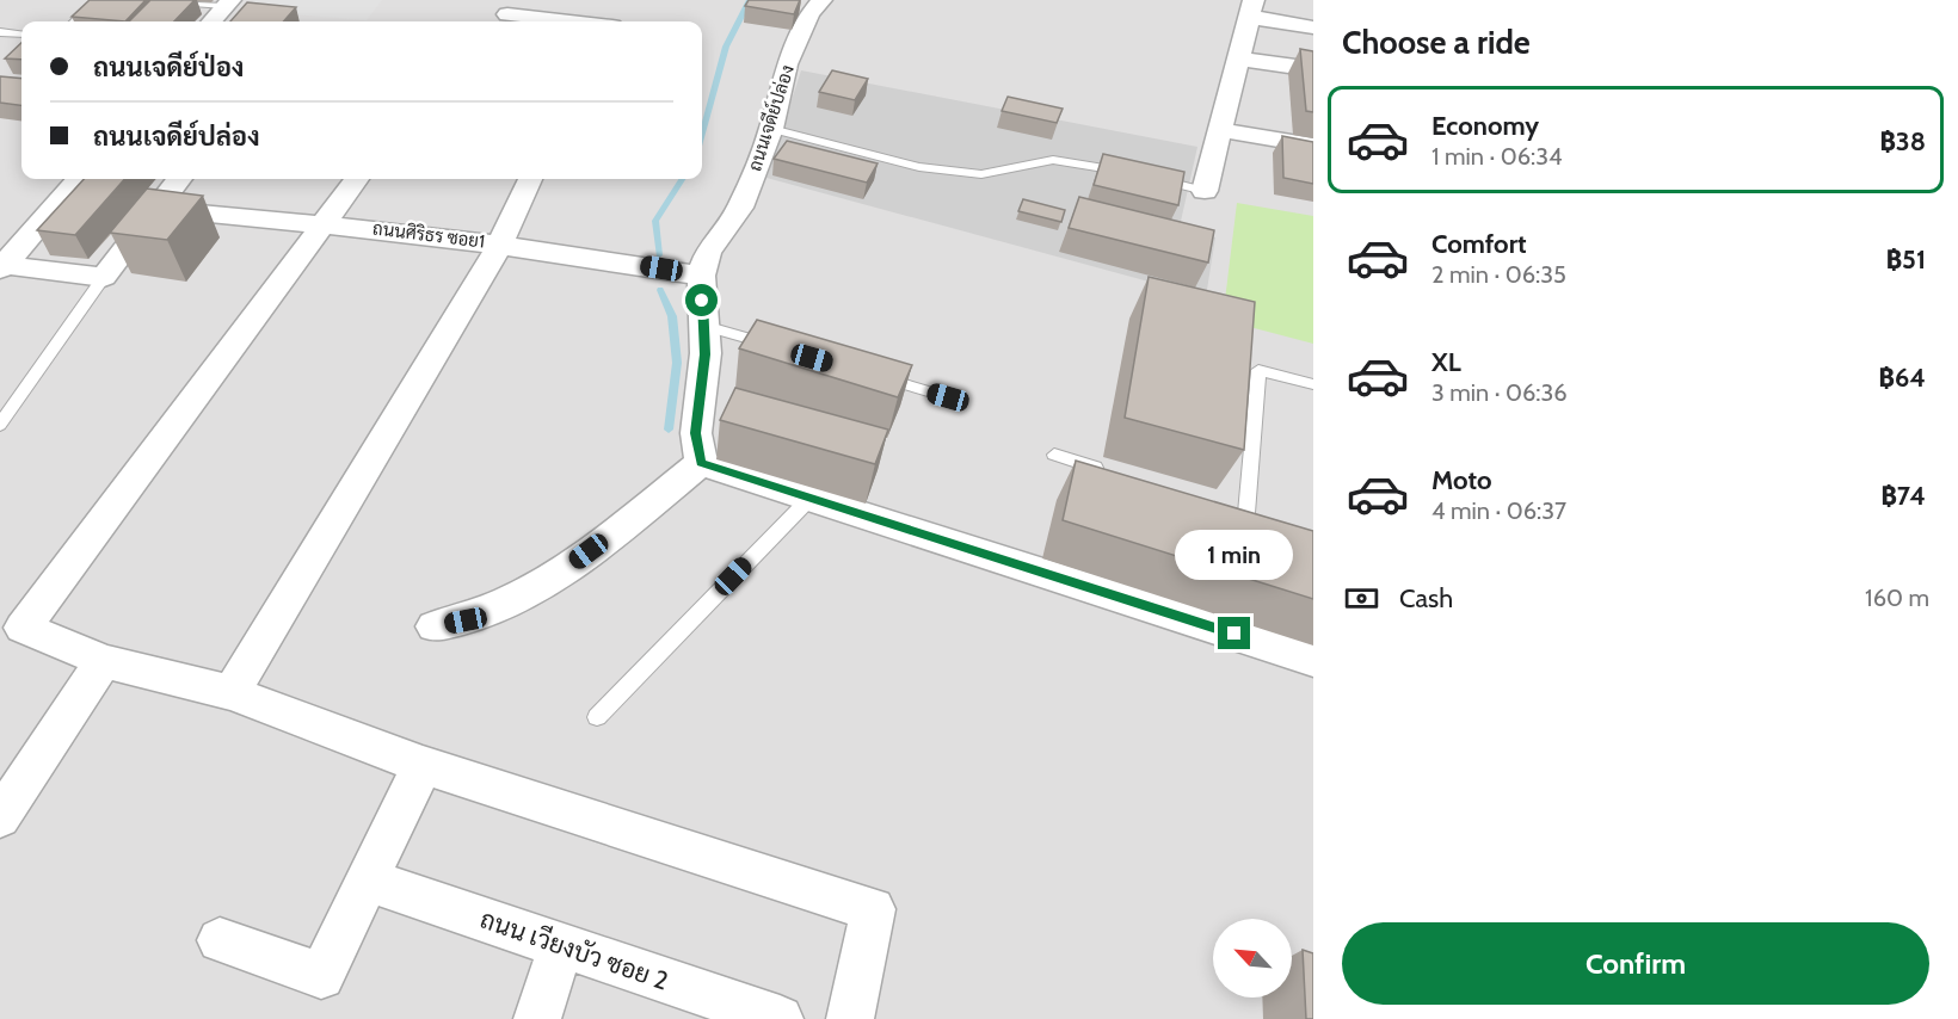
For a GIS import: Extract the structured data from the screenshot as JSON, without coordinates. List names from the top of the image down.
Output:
{
  "streets": {
    "street": ["ถนนเจดีย์ปล่อง", "ถนนศิริธร ซอย1", "ถนน เวียงบัว ซอย 2"]
  },
  "crossings": [
    ["ถนนเจดีย์ปล่อง", "ถนนศิริธร ซอย1"]
  ],
  "north": "top left",
  "page": {
    "heading": "Choose a ride",
    "banner": ["ถนนเจดีย์ป่อง", "ถนนเจดีย์ปล่อง"],
    "list": [
      {
        "name": "Economy",
        "note": "1 min · 06:34",
        "value": "฿38"
      },
      {
        "name": "Comfort",
        "note": "2 min · 06:35",
        "value": "฿51"
      },
      {
        "name": "XL",
        "note": "3 min · 06:36",
        "value": "฿64"
      },
      {
        "name": "Moto",
        "note": "4 min · 06:37",
        "value": "฿74"
      }
    ],
    "bubble": "1 min",
    "pay": ["Cash", "160 m"],
    "buttons": "Confirm"
  }
}
